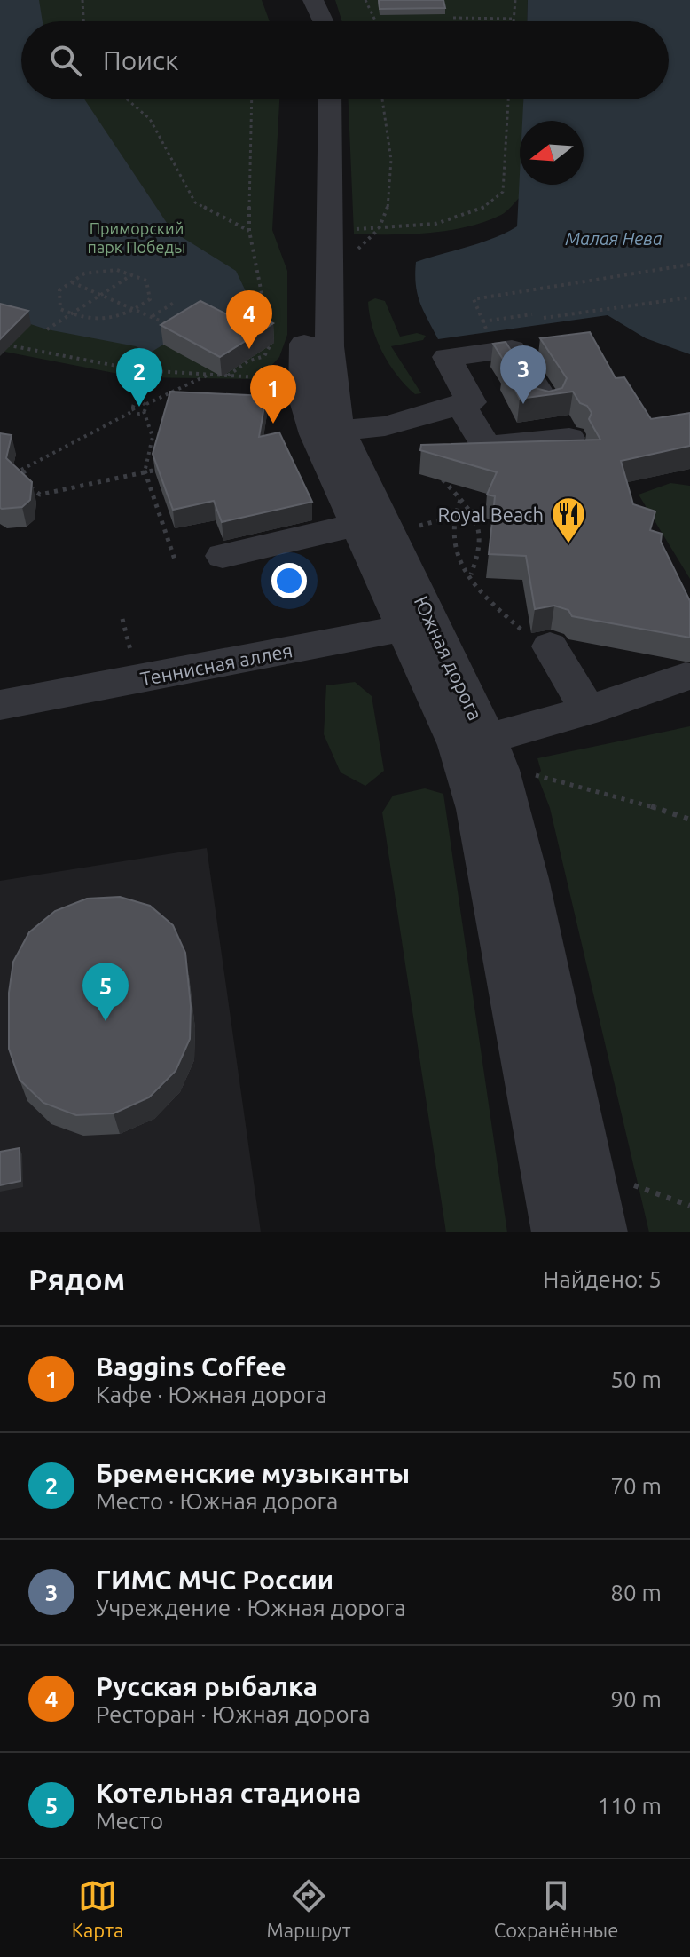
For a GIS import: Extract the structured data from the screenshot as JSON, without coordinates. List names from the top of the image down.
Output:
{
  "streets": {
    "street": ["Южная дорога", "Теннисная аллея"]
  },
  "crossings": [
    ["Южная дорога", "Теннисная аллея"]
  ],
  "water": ["Малая Нева"],
  "parks": ["Приморский парк Победы"],
  "places": {
    "restaurant": ["Royal Beach"]
  },
  "north": "left",
  "page": {
    "search": "Поиск",
    "pins": [
      "4",
      "3",
      "2",
      "1",
      "5"
    ],
    "heading": ["Рядом", "Найдено: 5"],
    "list": [
      {
        "mark": "1",
        "name": "Baggins Coffee",
        "note": "Кафе · Южная дорога",
        "value": "50 m"
      },
      {
        "mark": "2",
        "name": "Бременские музыканты",
        "note": "Место · Южная дорога",
        "value": "70 m"
      },
      {
        "mark": "3",
        "name": "ГИМС МЧС России",
        "note": "Учреждение · Южная дорога",
        "value": "80 m"
      },
      {
        "mark": "4",
        "name": "Русская рыбалка",
        "note": "Ресторан · Южная дорога",
        "value": "90 m"
      },
      {
        "mark": "5",
        "name": "Котельная стадиона",
        "note": "Место",
        "value": "110 m"
      }
    ],
    "nav": ["Карта", "Маршрут", "Сохранённые"]
  }
}
